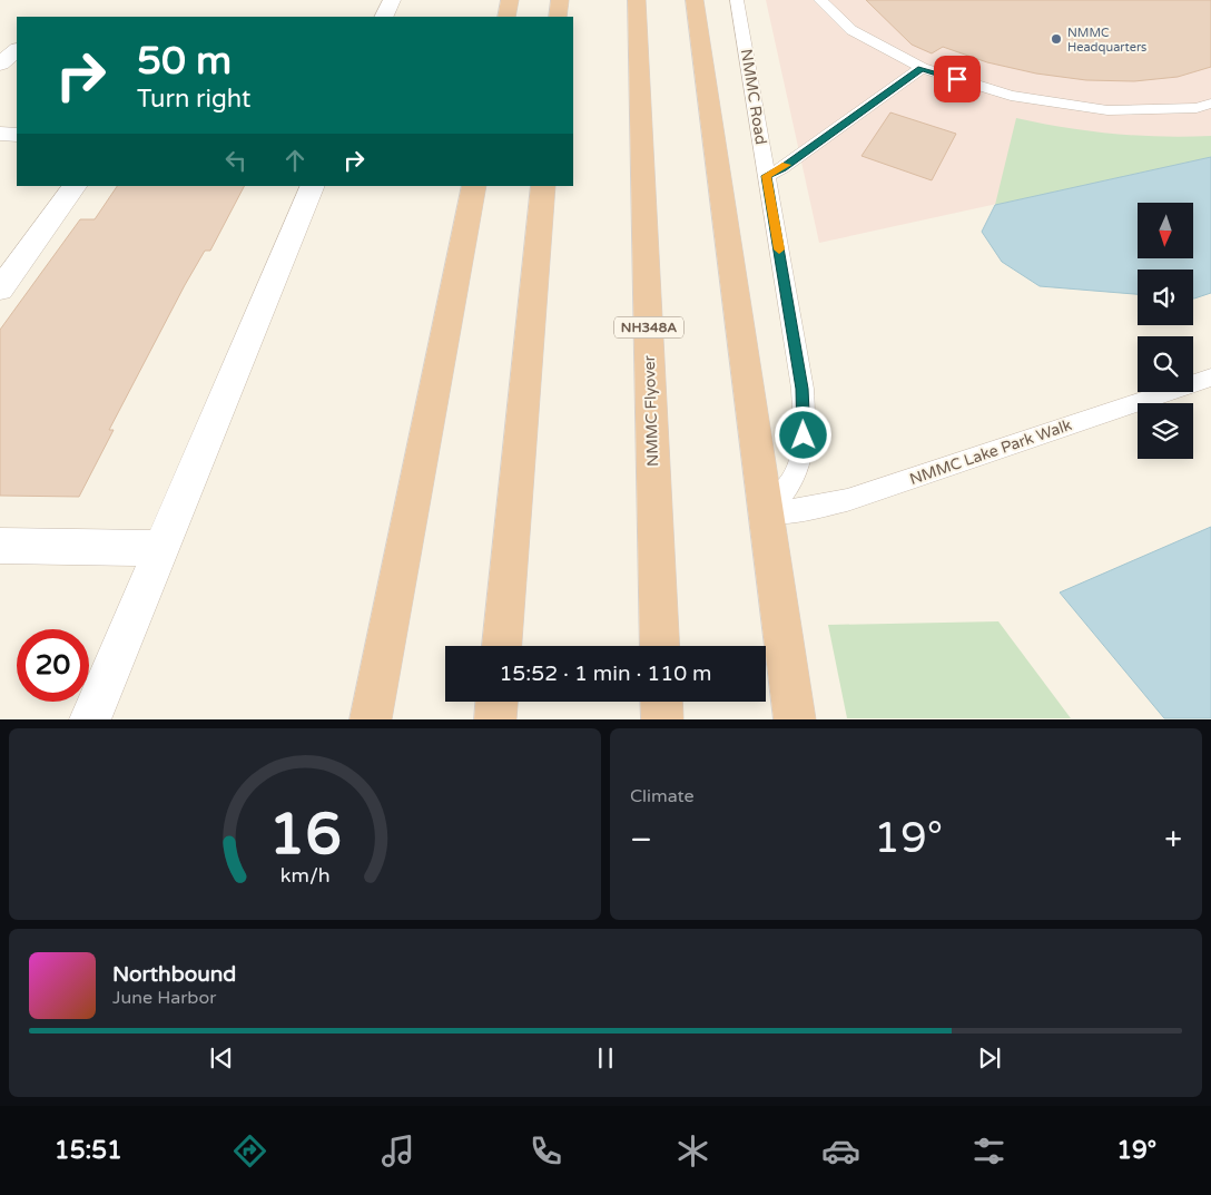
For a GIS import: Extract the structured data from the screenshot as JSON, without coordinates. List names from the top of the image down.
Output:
{
  "streets": {
    "highway": ["NH348A", "NMMC Flyover"],
    "lane": ["NMMC Road", "NMMC Lake Park Walk"]
  },
  "crossings": [
    ["NMMC Road", "NMMC Lake Park Walk"]
  ],
  "places": ["NMMC Headquarters"],
  "north": "bottom",
  "page": {
    "turn": ["50 m", "Turn right"],
    "limit": "20",
    "trip": "15:52 · 1 min · 110 m",
    "tile": "Climate",
    "heat": ["−", "19°", "+"],
    "song": ["Northbound", "June Harbor"],
    "tabs": ["15:51", "19°"],
    "gauge": ["16", "km/h"]
  }
}
